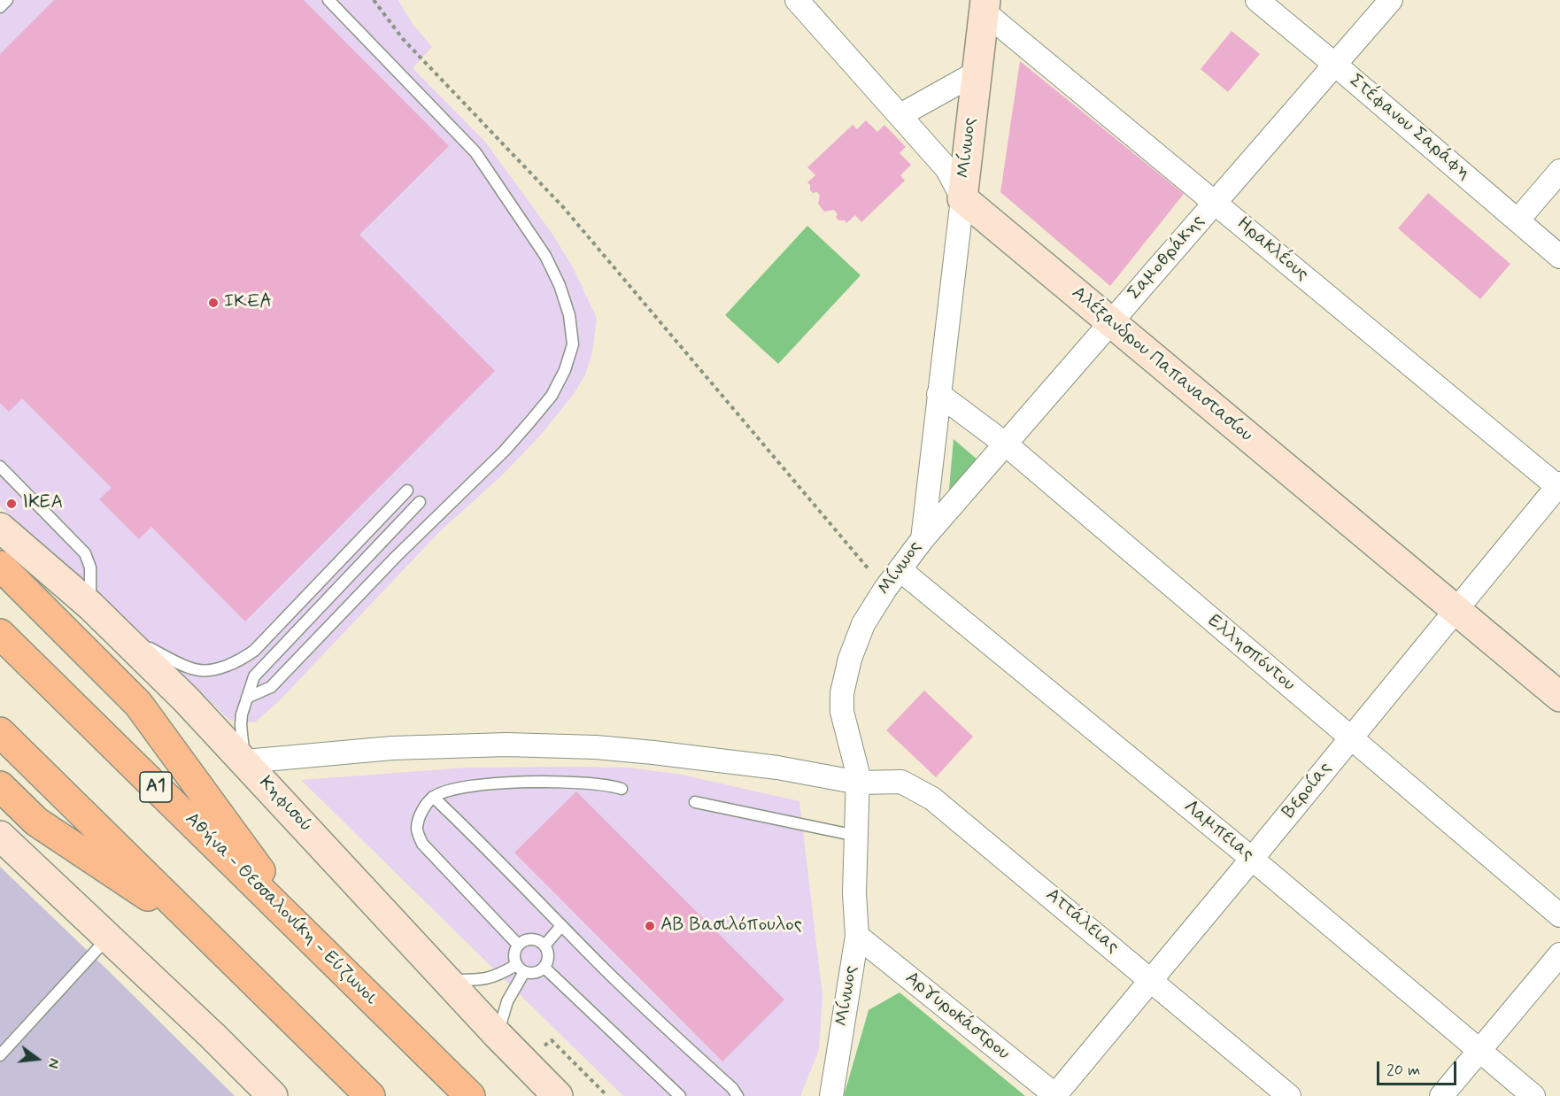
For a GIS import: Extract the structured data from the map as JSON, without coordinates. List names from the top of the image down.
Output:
{
  "streets": {
    "highway": ["Α1", "Αθήνα - Θεσσαλονίκη - Εύζωνοι"],
    "main road": ["Μίνωος", "Αλέξανδρου Παπαναστασίου", "Κηφισού"],
    "street": [
      "Στέφανου Σαράφη",
      "Ηρακλέους",
      "Σαμοθράκης",
      "Ελλησπόντου",
      "Βεροίας",
      "Λαμπειας",
      "Αττάλειας",
      "Αργυροκάστρου"
    ]
  },
  "crossings": [
    ["Στέφανου Σαράφη", "Σαμοθράκης"],
    ["Μίνωος", "Ηρακλέους"],
    ["Μίνωος", "Σαμοθράκης"],
    ["Μίνωος", "Αλέξανδρου Παπαναστασίου"],
    ["Μίνωος", "Ελλησπόντου"],
    ["Μίνωος", "Λαμπειας"],
    ["Μίνωος", "Αττάλειας"],
    ["Μίνωος", "Αργυροκάστρου"],
    ["Ηρακλέους", "Σαμοθράκης"],
    ["Ηρακλέους", "Βεροίας"],
    ["Σαμοθράκης", "Αλέξανδρου Παπαναστασίου"],
    ["Σαμοθράκης", "Ελλησπόντου"],
    ["Αλέξανδρου Παπαναστασίου", "Βεροίας"],
    ["Ελλησπόντου", "Βεροίας"],
    ["Βεροίας", "Λαμπειας"],
    ["Βεροίας", "Αττάλειας"],
    ["Βεροίας", "Αργυροκάστρου"],
    ["Κηφισού", "Αττάλειας"]
  ],
  "places": ["IKEA", "ΙΚΕΑ", "ΑΒ Βασιλόπουλος"],
  "scale_bar": "20 m",
  "north": "right"
}
